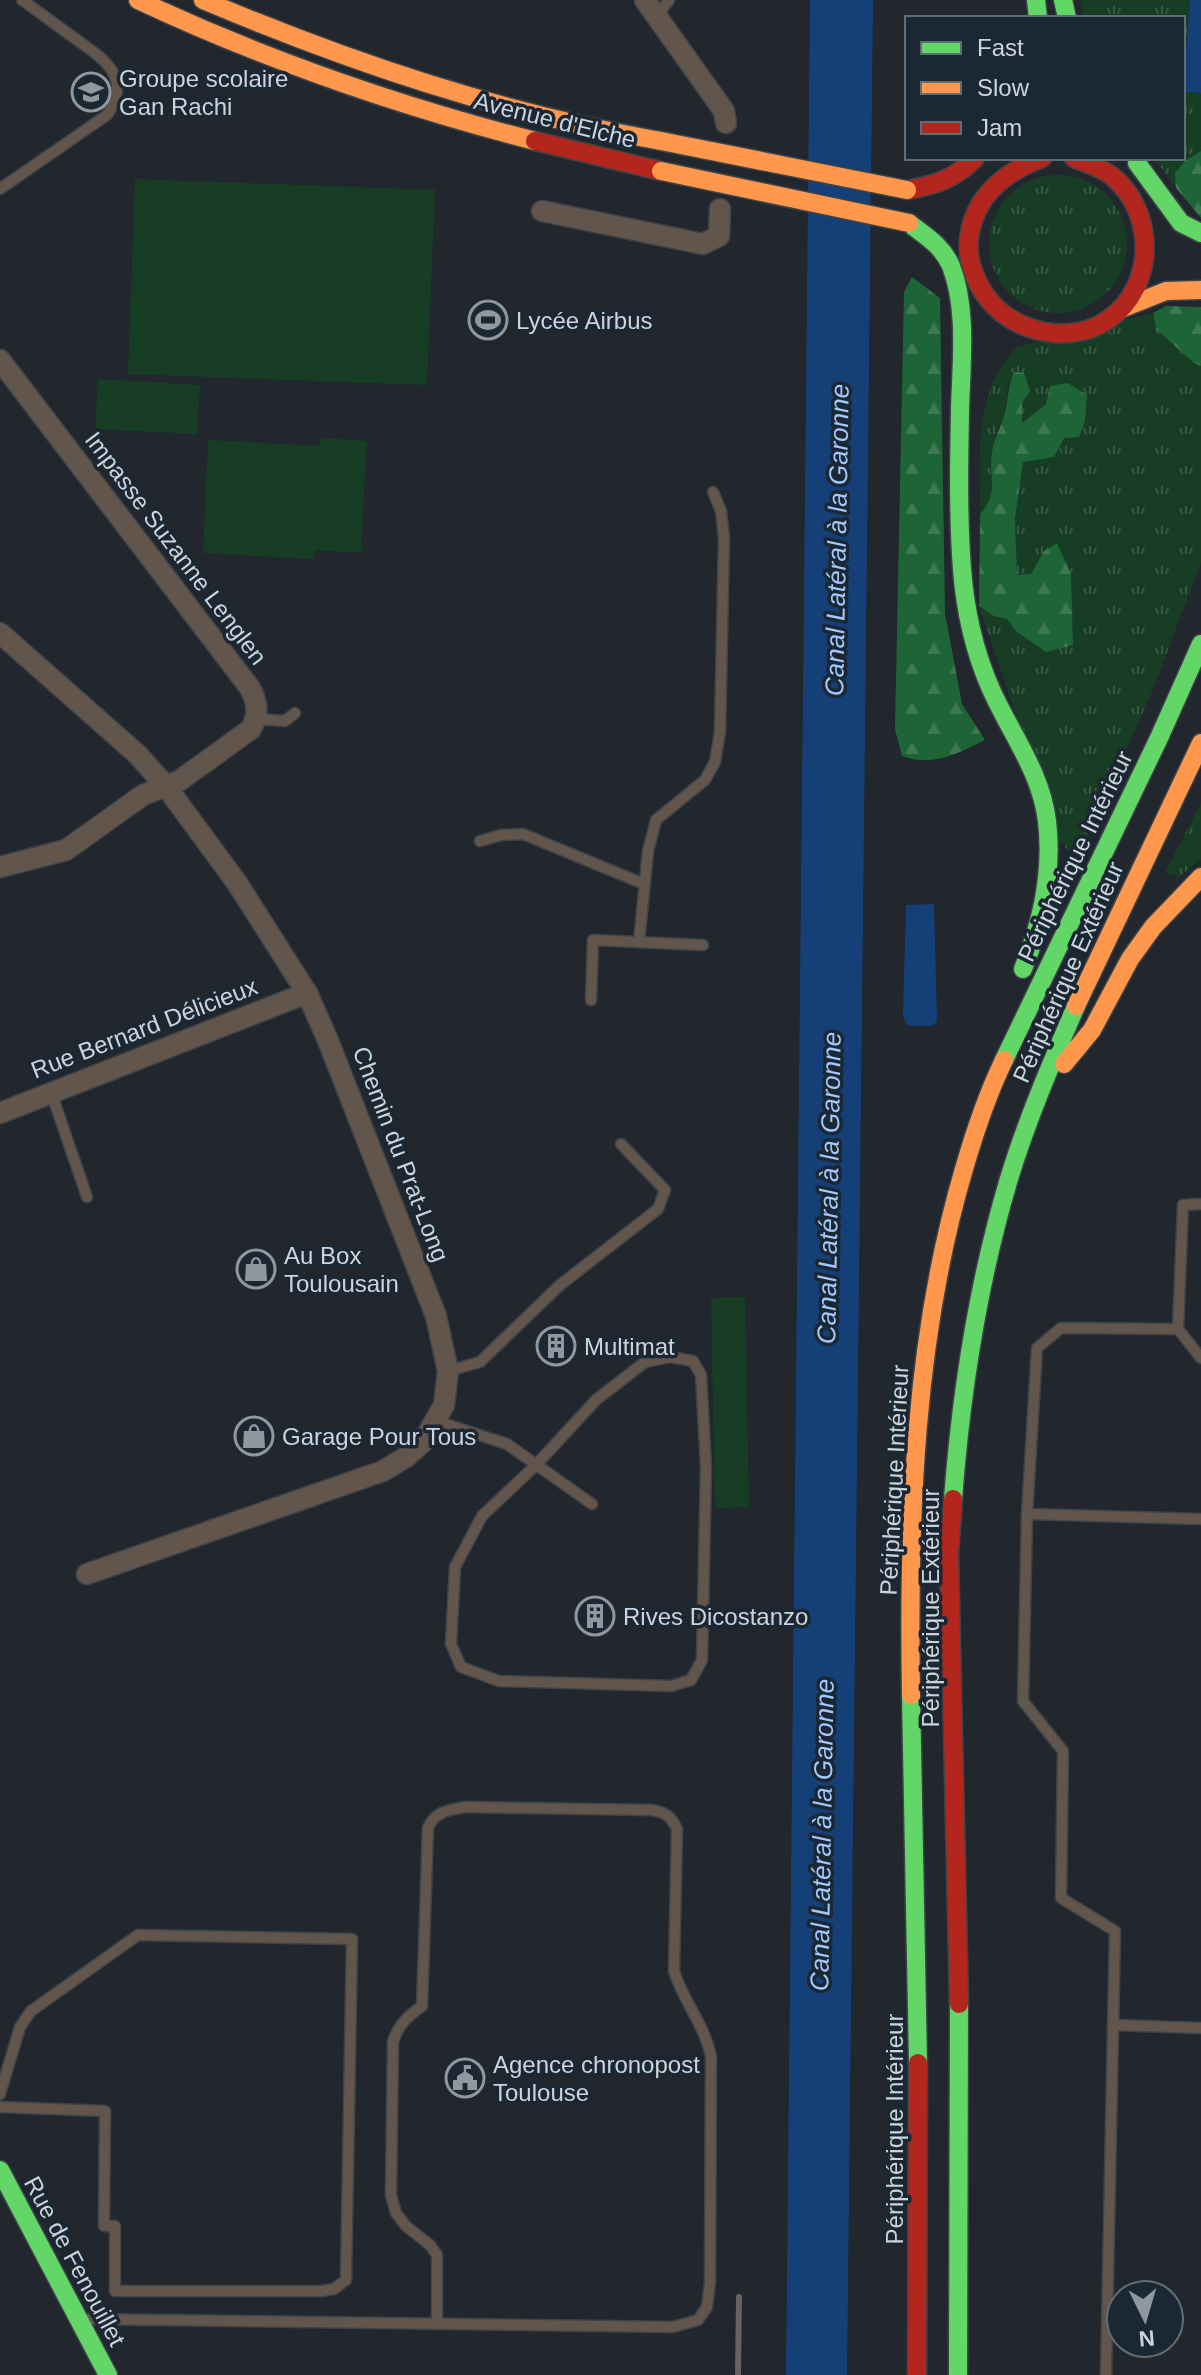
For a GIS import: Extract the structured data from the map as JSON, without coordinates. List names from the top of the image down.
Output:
{
  "streets": {
    "main road": [
      "Avenue d'Elche",
      "Périphérique Intérieur",
      "Périphérique Extérieur",
      "Rue de Fenouillet"
    ],
    "street": ["Impasse Suzanne Lenglen", "Rue Bernard Délicieux", "Chemin du Prat-Long"]
  },
  "crossings": [
    ["Rue Bernard Délicieux", "Chemin du Prat-Long"]
  ],
  "water": ["Canal Latéral à la Garonne"],
  "places": {
    "school or university": ["Groupe scolaire Gan Rachi"],
    "sports": ["Lycée Airbus"],
    "shop": ["Au Box Toulousain", "Garage Pour Tous"],
    "building": ["Multimat", "Rives Dicostanzo"],
    "public building": ["Agence chronopost Toulouse"]
  },
  "legend": ["Fast", "Slow", "Jam"],
  "north": "bottom"
}
